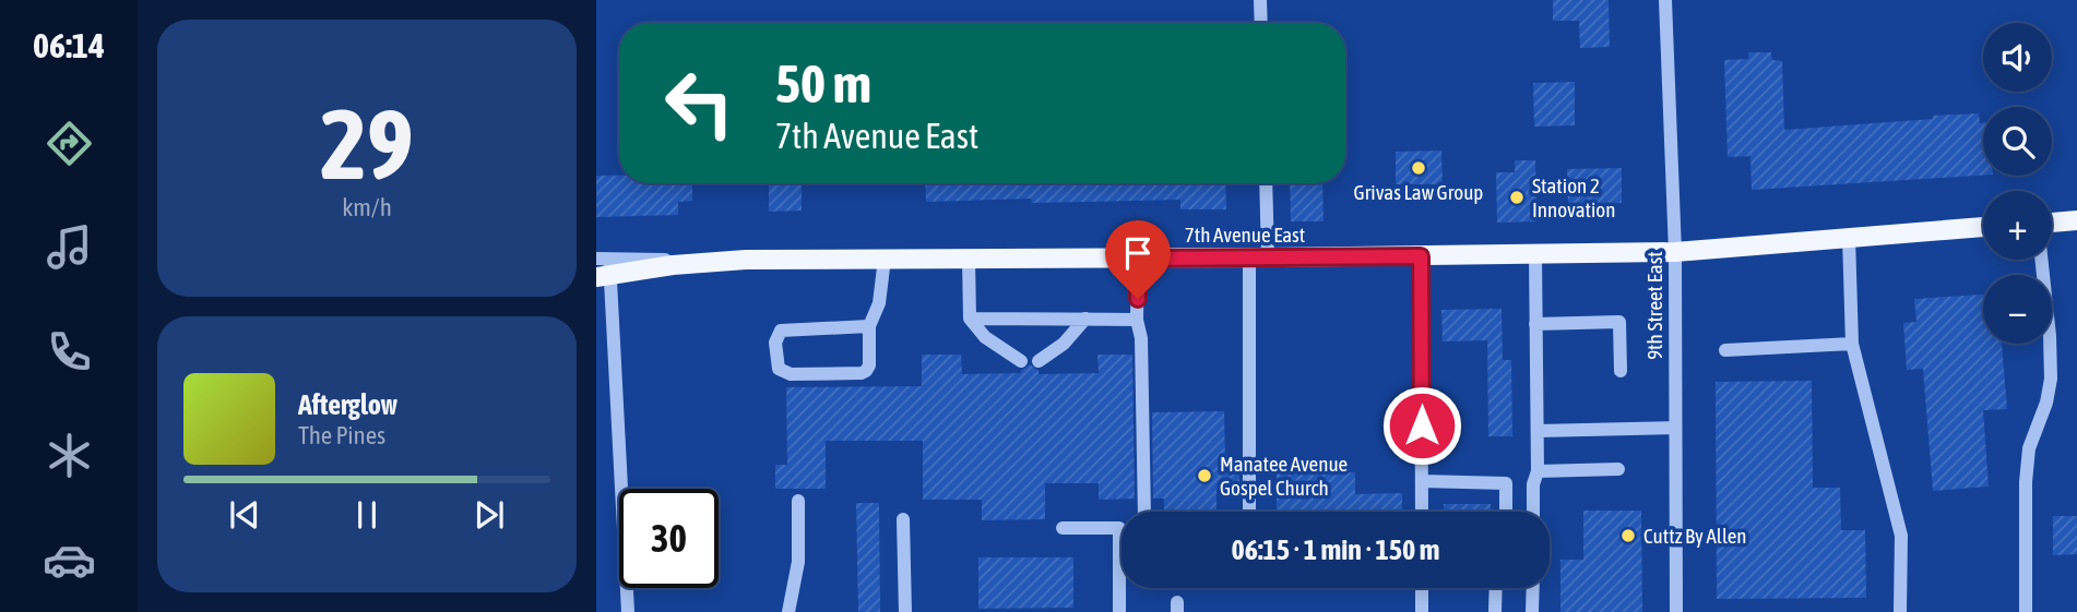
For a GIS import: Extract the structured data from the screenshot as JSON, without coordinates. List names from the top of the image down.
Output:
{
  "streets": {
    "main road": ["7th Avenue East"],
    "street": ["9th Street East"]
  },
  "crossings": [
    ["7th Avenue East", "9th Street East"]
  ],
  "places": [
    "Grivas Law Group",
    "Station 2 Innovation",
    "Manatee Avenue Gospel Church",
    "Cuttz By Allen"
  ],
  "page": {
    "tabs": "06:14",
    "tile": ["29", "km/h"],
    "map_buttons": ["+", "−"],
    "turn": ["50 m", "7th Avenue East"],
    "song": ["Afterglow", "The Pines"],
    "limit": "30",
    "trip": "06:15 · 1 min · 150 m"
  }
}
